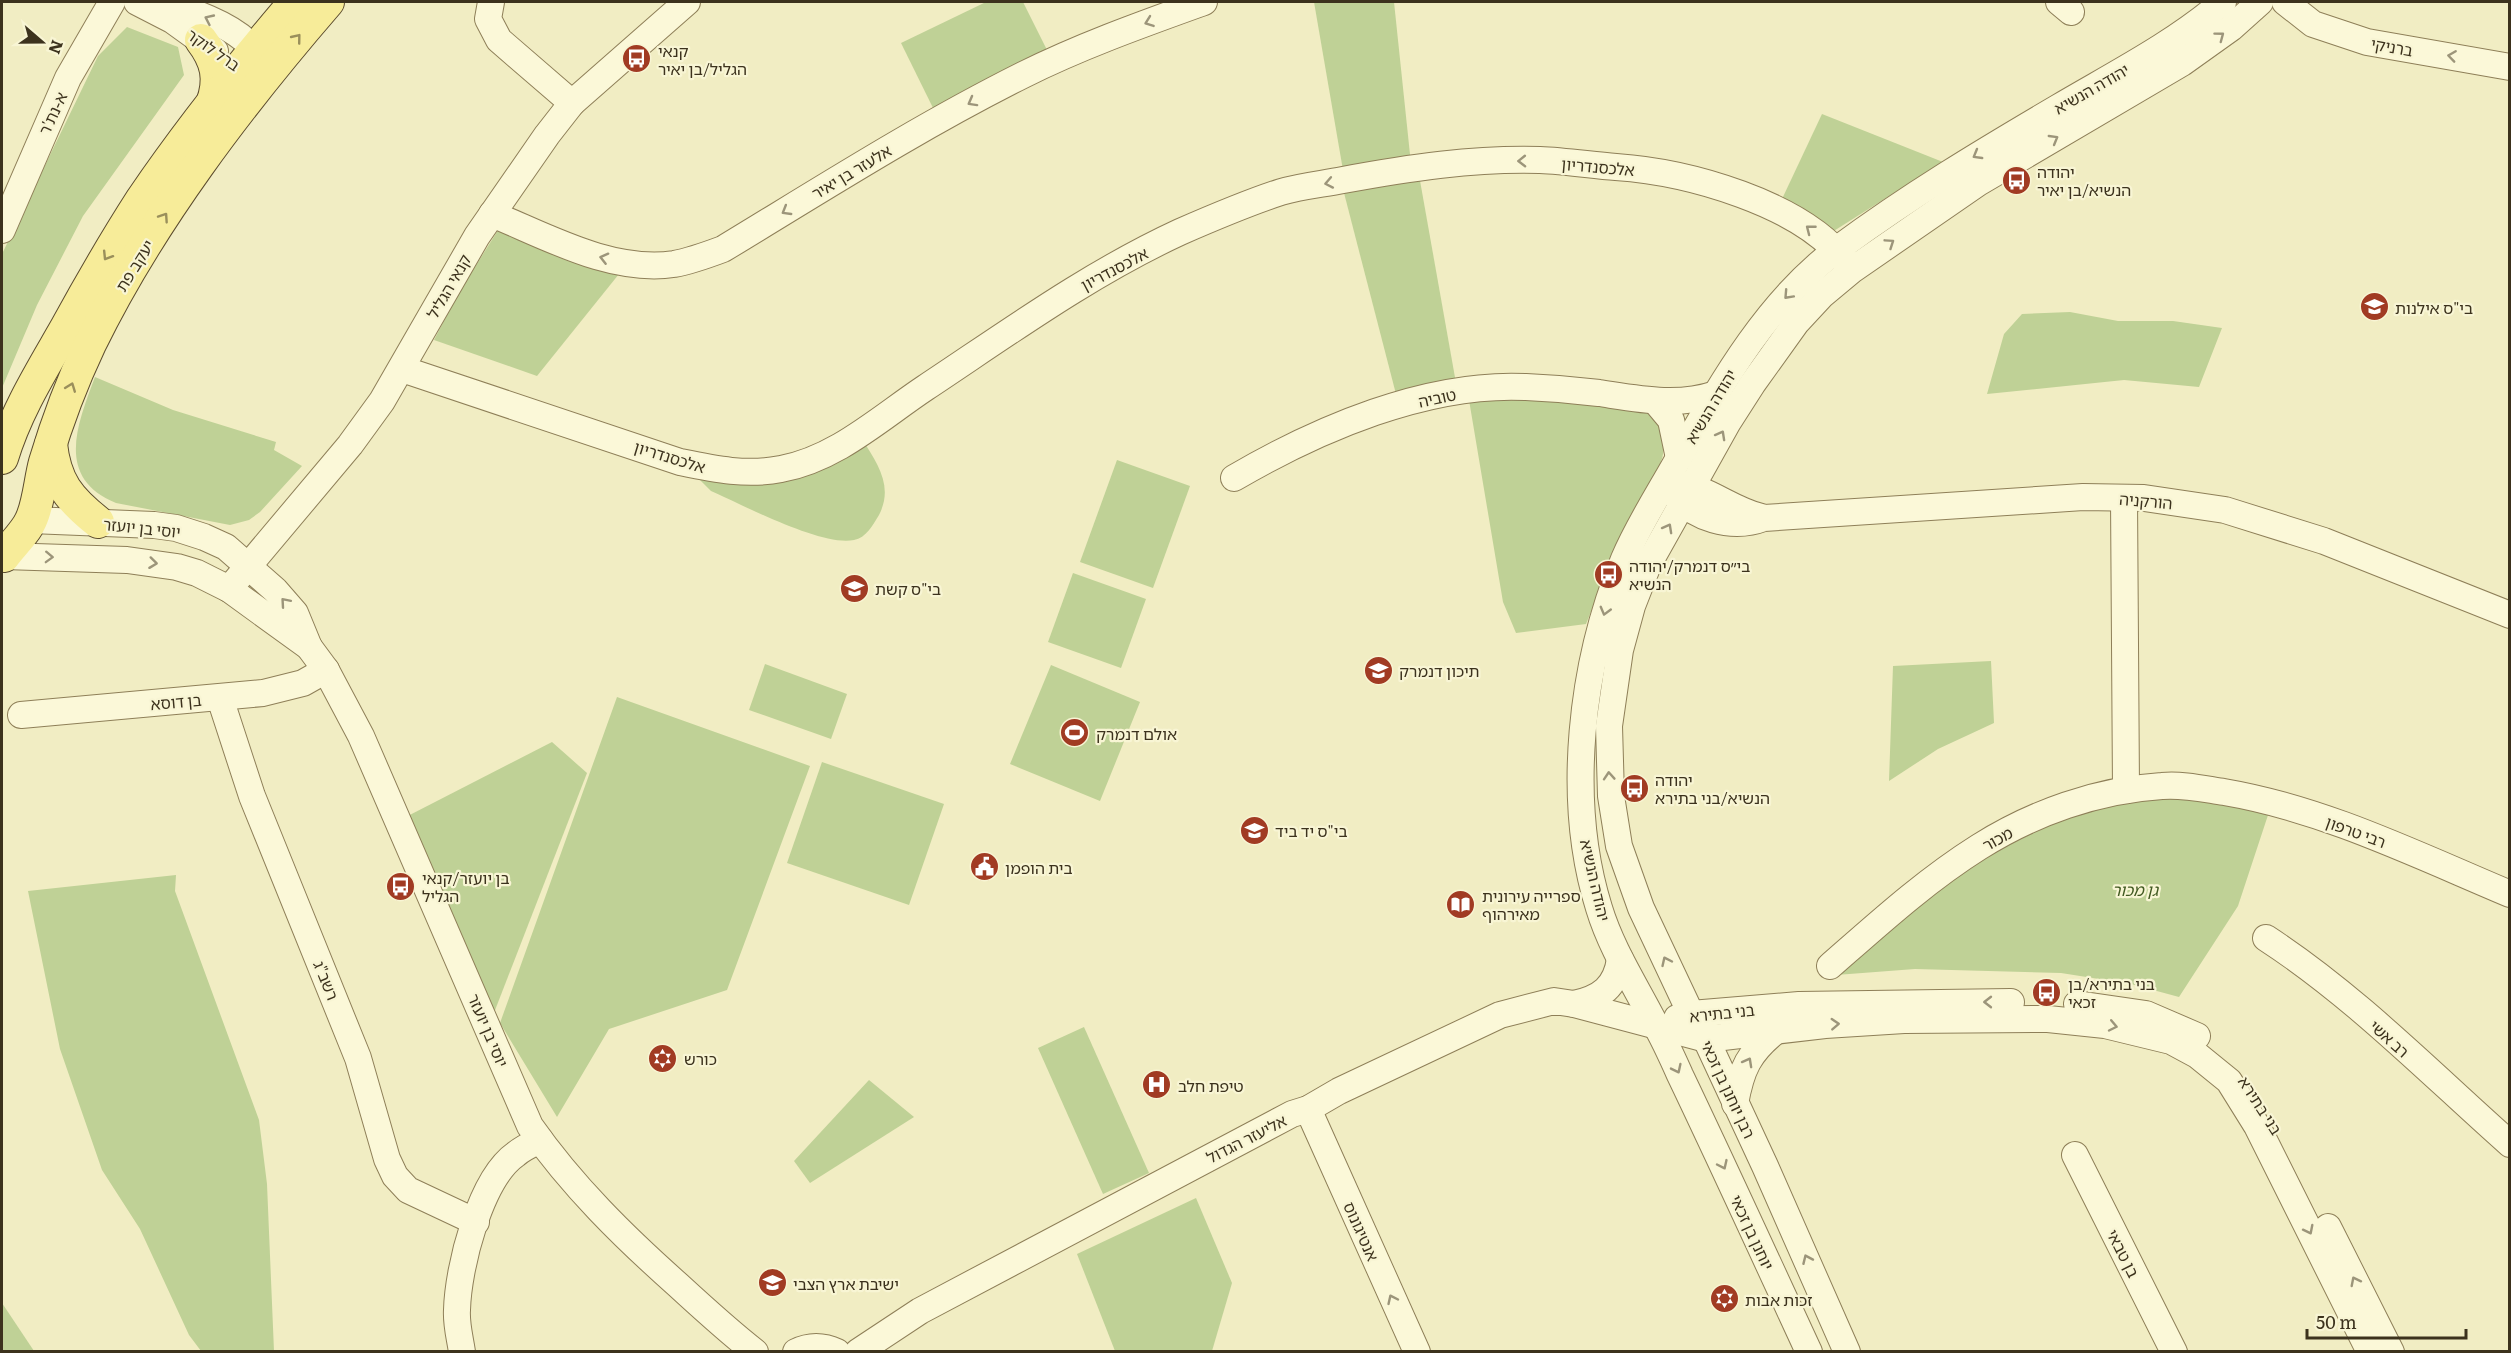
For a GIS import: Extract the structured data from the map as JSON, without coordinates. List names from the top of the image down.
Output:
{
  "streets": {
    "main road": ["יעקב פת"],
    "street": [
      "ברניקי",
      "ברל לוקר",
      "יהודה הנשיא",
      "א-נת'ר",
      "אלכסנדריון",
      "אלעזר בן יאיר",
      "קנאי הגליל",
      "טוביה",
      "הורקניה",
      "יוסי בן יועזר",
      "בן דוסא",
      "רבי טרפון",
      "מכור",
      "רשב\"ג",
      "בני בתירא",
      "רב אשי",
      "רבן יוחנן בן זכאי",
      "אליעזר הגדול",
      "אנטיגונוס",
      "יוחנן בן זכאי",
      "בן טבאי"
    ]
  },
  "crossings": [
    ["ברל לוקר", "יעקב פת"],
    ["יהודה הנשיא", "אלכסנדריון"],
    ["יהודה הנשיא", "טוביה"],
    ["יהודה הנשיא", "הורקניה"],
    ["יהודה הנשיא", "בני בתירא"],
    ["יהודה הנשיא", "רבן יוחנן בן זכאי"],
    ["יהודה הנשיא", "אליעזר הגדול"],
    ["יהודה הנשיא", "יוחנן בן זכאי"],
    ["אלכסנדריון", "קנאי הגליל"],
    ["אלעזר בן יאיר", "קנאי הגליל"],
    ["יעקב פת", "יוסי בן יועזר"],
    ["קנאי הגליל", "יוסי בן יועזר"],
    ["יוסי בן יועזר", "בן דוסא"],
    ["בן דוסא", "רשב\"ג"],
    ["רבי טרפון", "מכור"],
    ["בני בתירא", "רבן יוחנן בן זכאי"],
    ["בני בתירא", "אליעזר הגדול"],
    ["בני בתירא", "יוחנן בן זכאי"],
    ["אליעזר הגדול", "אנטיגונוס"],
    ["אליעזר הגדול", "יוחנן בן זכאי"]
  ],
  "one_way": [
    "ברניקי",
    "אלכסנדריון",
    "אלעזר בן יאיר",
    "רבן יוחנן בן זכאי",
    "אנטיגונוס",
    "יוחנן בן זכאי"
  ],
  "parks": ["גן מכור"],
  "places": {
    "bus stop": [
      "קנאי הגליל/בן יאיר",
      "יהודה הנשיא/בן יאיר",
      "בי״ס דנמרק/יהודה הנשיא",
      "יהודה הנשיא/בני בתירא",
      "בן יועזר/קנאי הגליל",
      "בני בתירא/בן זכאי"
    ],
    "school or university": [
      "בי\"ס אילנות",
      "בי\"ס קשת",
      "תיכון דנמרק",
      "בי\"ס יד ביד",
      "ישיבת ארץ הצבי"
    ],
    "sports": ["אולם דנמרק"],
    "public building": ["בית הופמן"],
    "library": ["ספרייה עירונית מאירהוף"],
    "synagogue": ["כורש", "זכות אבות"],
    "hospital": ["טיפת חלב"]
  },
  "scale_bar": "50 m",
  "north": "right"
}
